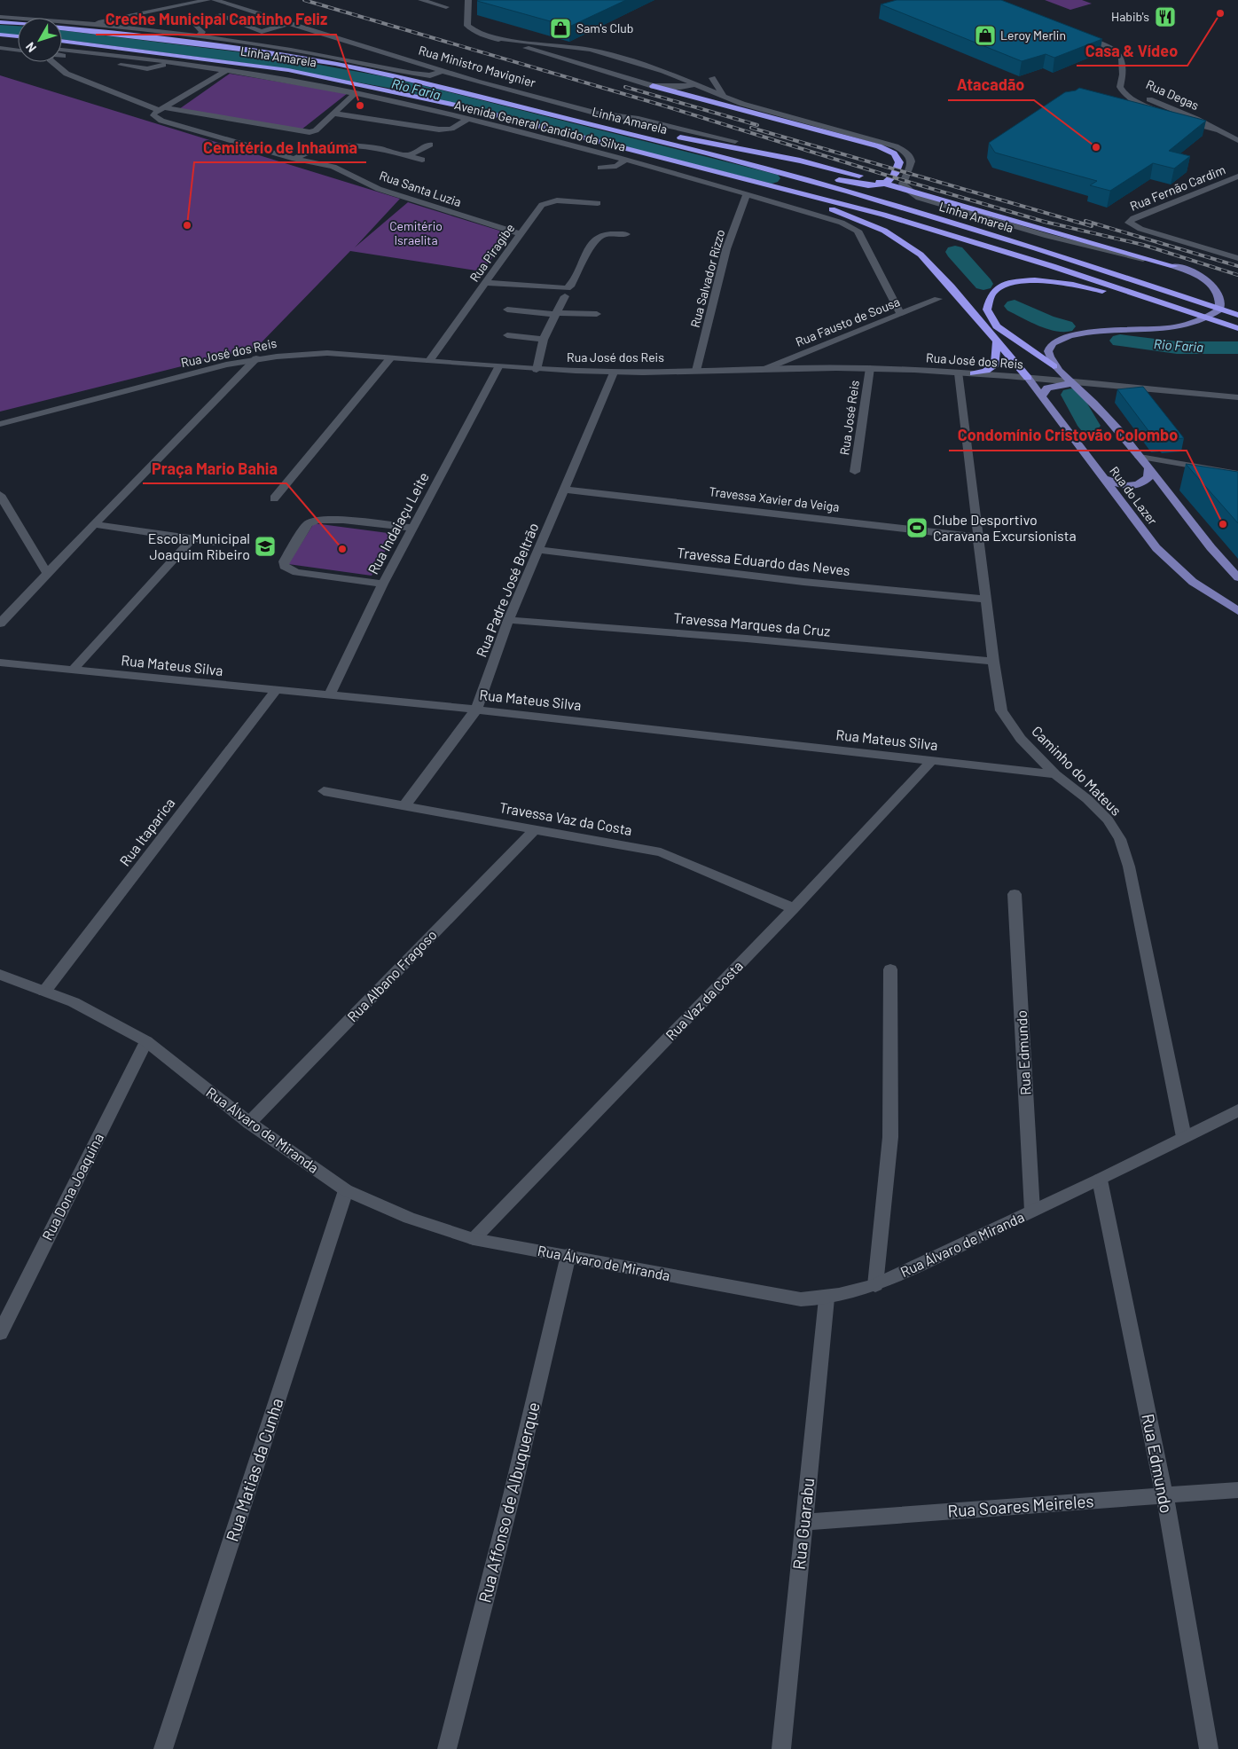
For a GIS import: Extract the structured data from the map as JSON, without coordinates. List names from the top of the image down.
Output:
{
  "streets": {
    "highway": ["Linha Amarela"],
    "main road": ["Rua do Lazer"],
    "street": [
      "Rua Ministro Mavignier",
      "Rua Degas",
      "Avenida General Candido da Silva",
      "Rua Fernão Cardim",
      "Rua Santa Luzia",
      "Rua Piragibe",
      "Rua Salvador Rizzo",
      "Rua Fausto de Sousa",
      "Rua José dos Reis",
      "Rua José Reis",
      "Travessa Xavier da Veiga",
      "Rua Indaiaçu Leite",
      "Travessa Eduardo das Neves",
      "Rua Padre José Beltrão",
      "Travessa Marques da Cruz",
      "Rua Mateus Silva",
      "Caminho do Mateus",
      "Travessa Vaz da Costa",
      "Rua Itaparica",
      "Rua Albano Fragoso",
      "Rua Vaz da Costa",
      "Rua Edmundo",
      "Rua Álvaro de Miranda",
      "Rua Dona Joaquina",
      "Rua Matias da Cunha",
      "Rua Affonso de Albuquerque",
      "Rua Soares Meireles",
      "Rua Guarabu"
    ]
  },
  "crossings": [
    ["Avenida General Candido da Silva", "Rua Salvador Rizzo"],
    ["Avenida General Candido da Silva", "Rua Fausto de Sousa"],
    ["Rua Santa Luzia", "Rua Piragibe"],
    ["Rua Piragibe", "Rua José dos Reis"],
    ["Rua Salvador Rizzo", "Rua José dos Reis"],
    ["Rua Fausto de Sousa", "Rua José dos Reis"],
    ["Rua José dos Reis", "Rua José Reis"],
    ["Rua José dos Reis", "Rua do Lazer"],
    ["Rua José dos Reis", "Rua Indaiaçu Leite"],
    ["Rua José dos Reis", "Rua Padre José Beltrão"],
    ["Rua José dos Reis", "Caminho do Mateus"],
    ["Travessa Xavier da Veiga", "Rua Padre José Beltrão"],
    ["Travessa Xavier da Veiga", "Caminho do Mateus"],
    ["Rua Indaiaçu Leite", "Rua Mateus Silva"],
    ["Travessa Eduardo das Neves", "Rua Padre José Beltrão"],
    ["Travessa Eduardo das Neves", "Caminho do Mateus"],
    ["Rua Padre José Beltrão", "Travessa Marques da Cruz"],
    ["Rua Padre José Beltrão", "Rua Mateus Silva"],
    ["Rua Padre José Beltrão", "Travessa Vaz da Costa"],
    ["Travessa Marques da Cruz", "Caminho do Mateus"],
    ["Rua Mateus Silva", "Caminho do Mateus"],
    ["Rua Mateus Silva", "Rua Itaparica"],
    ["Rua Mateus Silva", "Rua Vaz da Costa"],
    ["Caminho do Mateus", "Rua Álvaro de Miranda"],
    ["Travessa Vaz da Costa", "Rua Albano Fragoso"],
    ["Travessa Vaz da Costa", "Rua Vaz da Costa"],
    ["Rua Itaparica", "Rua Álvaro de Miranda"],
    ["Rua Albano Fragoso", "Rua Álvaro de Miranda"],
    ["Rua Vaz da Costa", "Rua Álvaro de Miranda"],
    ["Rua Edmundo", "Rua Álvaro de Miranda"],
    ["Rua Edmundo", "Rua Soares Meireles"],
    ["Rua Álvaro de Miranda", "Rua Dona Joaquina"],
    ["Rua Álvaro de Miranda", "Rua Matias da Cunha"],
    ["Rua Álvaro de Miranda", "Rua Affonso de Albuquerque"],
    ["Rua Álvaro de Miranda", "Rua Guarabu"],
    ["Rua Soares Meireles", "Rua Guarabu"]
  ],
  "water": ["Rio Faria"],
  "parks": ["Cemitério Israelita"],
  "places": {
    "other": [
      "Casa & Vídeo",
      "Creche Municipal Cantinho Feliz",
      "Atacadão",
      "Cemitério de Inhaúma",
      "Condomínio Cristovão Colombo",
      "Praça Mario Bahia"
    ],
    "restaurant": ["Habib's"],
    "shop": ["Sam's Club", "Leroy Merlin"],
    "sports": ["Clube Desportivo Caravana Excursionista"],
    "school or university": ["Escola Municipal Joaquim Ribeiro"]
  },
  "north": "bottom left"
}
